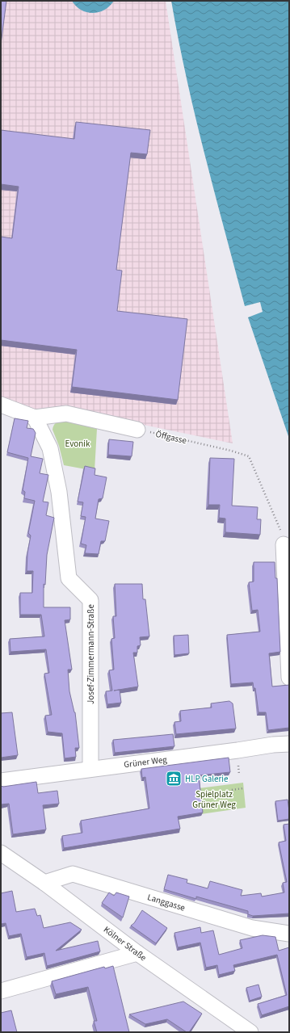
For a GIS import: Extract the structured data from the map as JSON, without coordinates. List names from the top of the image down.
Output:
{
  "streets": {
    "street": [
      "Josef-Zimmermann-Straße",
      "Grüner Weg",
      "Langgasse",
      "Kölner Straße"
    ],
    "path": ["Öffgasse"]
  },
  "crossings": [
    ["Josef-Zimmermann-Straße", "Grüner Weg"],
    ["Langgasse", "Kölner Straße"]
  ],
  "parks": ["Evonik", "Spielplatz Grüner Weg"],
  "places": {
    "museum": ["HLP Galerie"]
  }
}
